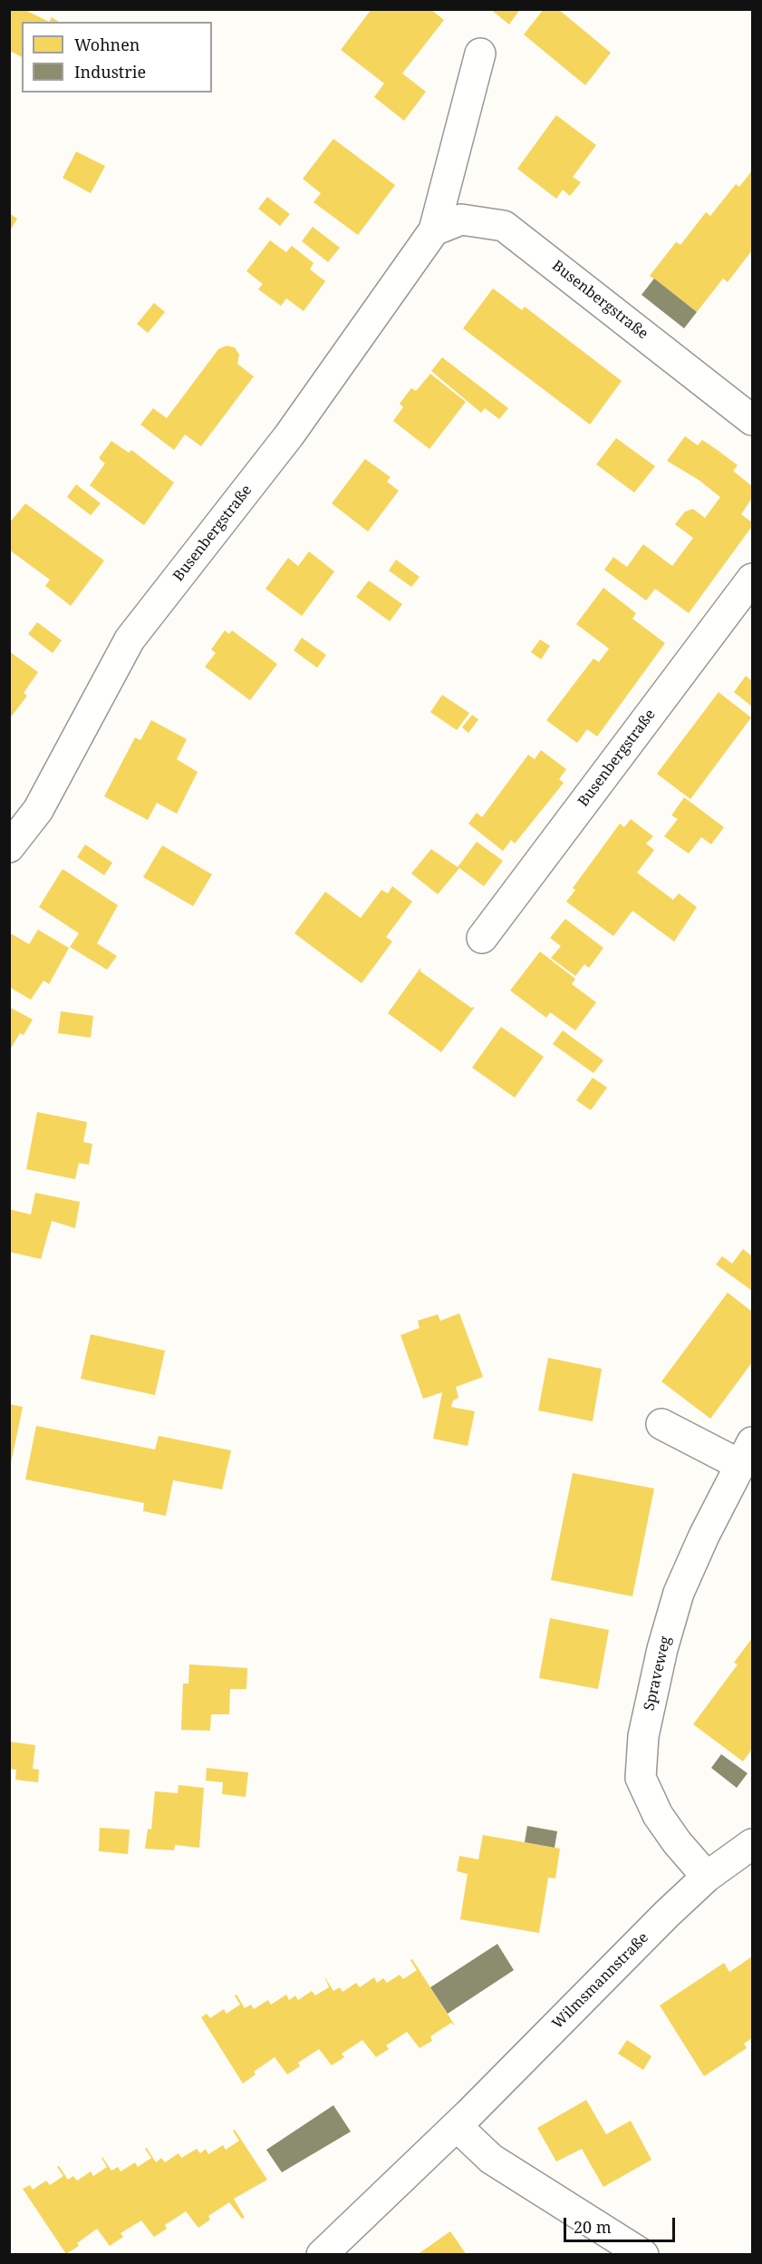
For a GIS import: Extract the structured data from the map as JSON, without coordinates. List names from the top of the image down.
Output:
{
  "streets": {
    "street": ["Busenbergstraße", "Spraveweg", "Wilmsmannstraße"]
  },
  "crossings": [
    ["Spraveweg", "Wilmsmannstraße"]
  ],
  "legend": ["Wohnen", "Industrie"],
  "scale_bar": "20 m"
}
